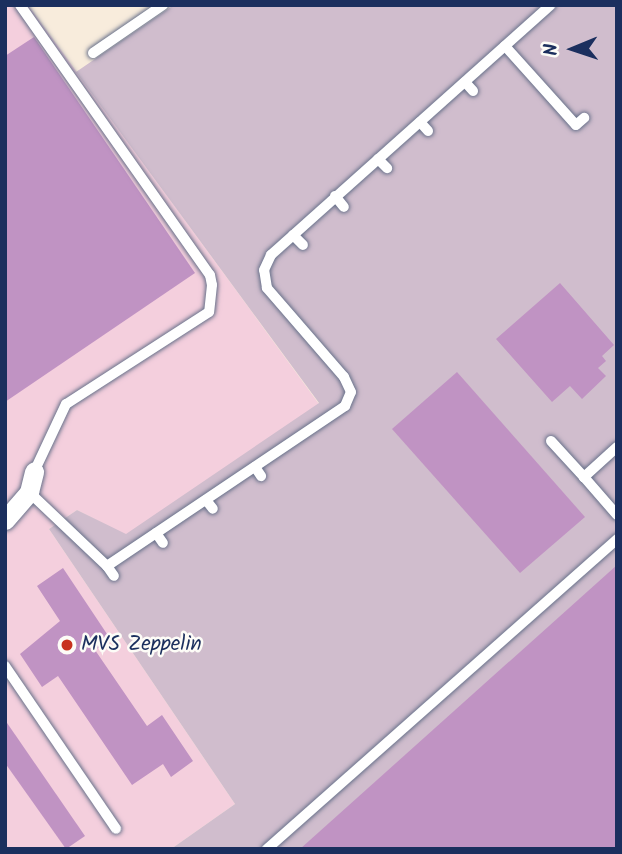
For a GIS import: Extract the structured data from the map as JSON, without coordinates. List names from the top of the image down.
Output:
{
  "places": ["MVS Zeppelin"],
  "north": "left"
}
